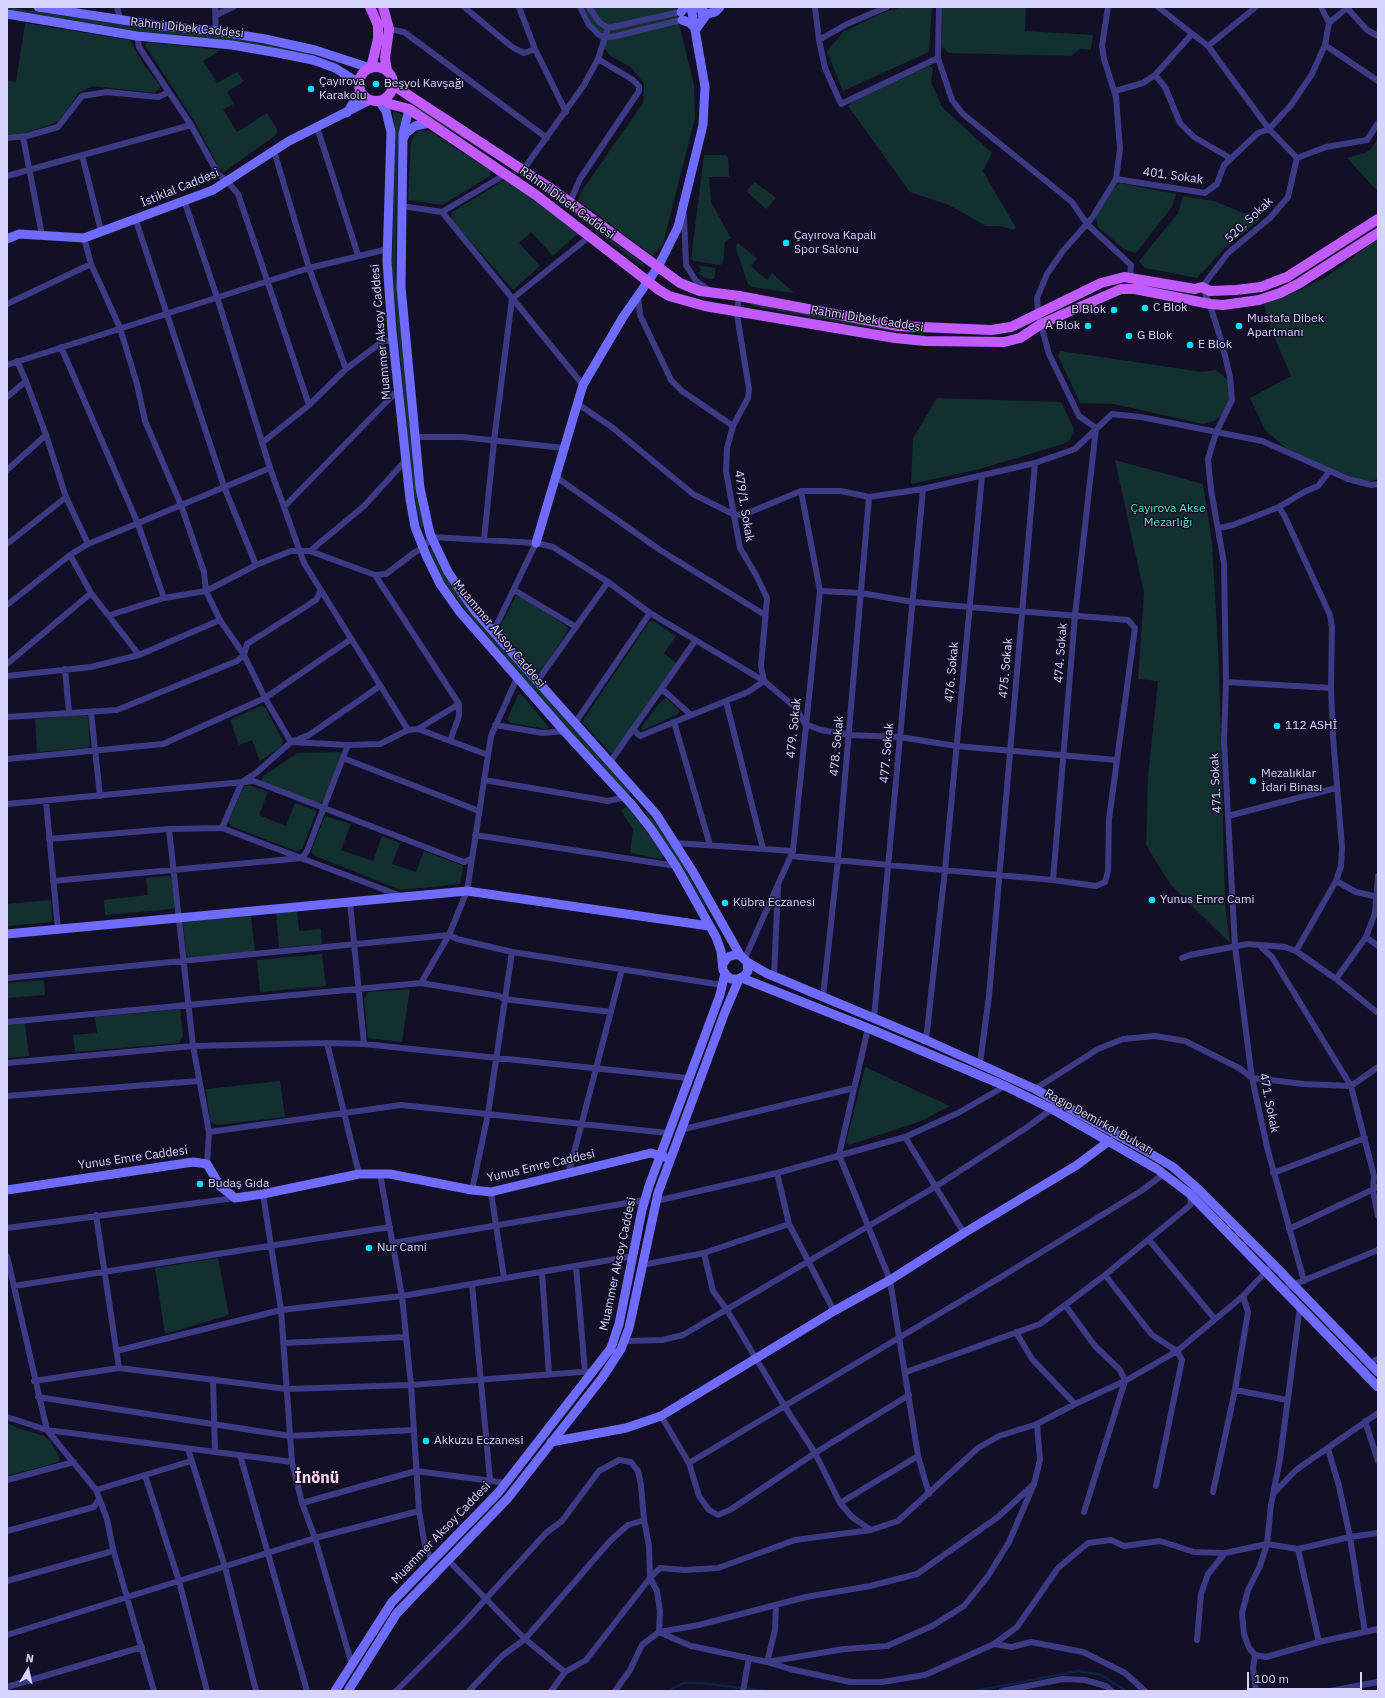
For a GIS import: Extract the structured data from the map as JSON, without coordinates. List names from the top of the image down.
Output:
{
  "streets": {
    "main road": [
      "Rahmi Dibek Caddesi",
      "İstiklal Caddesi",
      "Muammer Aksoy Caddesi",
      "Ragıp Demirkol Bulvarı",
      "Yunus Emre Caddesi"
    ],
    "street": [
      "401. Sokak",
      "520. Sokak",
      "479/1. Sokak",
      "474. Sokak",
      "475. Sokak",
      "476. Sokak",
      "479. Sokak",
      "478. Sokak",
      "477. Sokak",
      "471. Sokak"
    ]
  },
  "crossings": [
    ["Rahmi Dibek Caddesi", "İstiklal Caddesi"],
    ["Rahmi Dibek Caddesi", "520. Sokak"],
    ["Rahmi Dibek Caddesi", "Muammer Aksoy Caddesi"],
    ["Rahmi Dibek Caddesi", "479/1. Sokak"],
    ["Rahmi Dibek Caddesi", "471. Sokak"],
    ["İstiklal Caddesi", "Muammer Aksoy Caddesi"],
    ["520. Sokak", "471. Sokak"],
    ["Muammer Aksoy Caddesi", "479. Sokak"],
    ["Muammer Aksoy Caddesi", "Ragıp Demirkol Bulvarı"],
    ["Muammer Aksoy Caddesi", "Yunus Emre Caddesi"],
    ["475. Sokak", "Ragıp Demirkol Bulvarı"],
    ["476. Sokak", "Ragıp Demirkol Bulvarı"],
    ["479. Sokak", "Ragıp Demirkol Bulvarı"],
    ["478. Sokak", "Ragıp Demirkol Bulvarı"],
    ["477. Sokak", "Ragıp Demirkol Bulvarı"]
  ],
  "districts": ["İnönü"],
  "parks": ["Çayırova Akse Mezarlığı"],
  "places": [
    "Beşyol Kavşağı",
    "Çayırova Karakolu",
    "Çayırova Kapalı Spor Salonu",
    "C Blok",
    "B Blok",
    "A Blok",
    "Mustafa Dibek Apartmanı",
    "G Blok",
    "E Blok",
    "112 ASHİ",
    "Mezalıklar İdari Binası",
    "Yunus Emre Cami",
    "Kübra Eczanesi",
    "Budaş Gıda",
    "Nur Cami",
    "Akkuzu Eczanesi"
  ],
  "scale_bar": "100 m",
  "north": "top"
}
